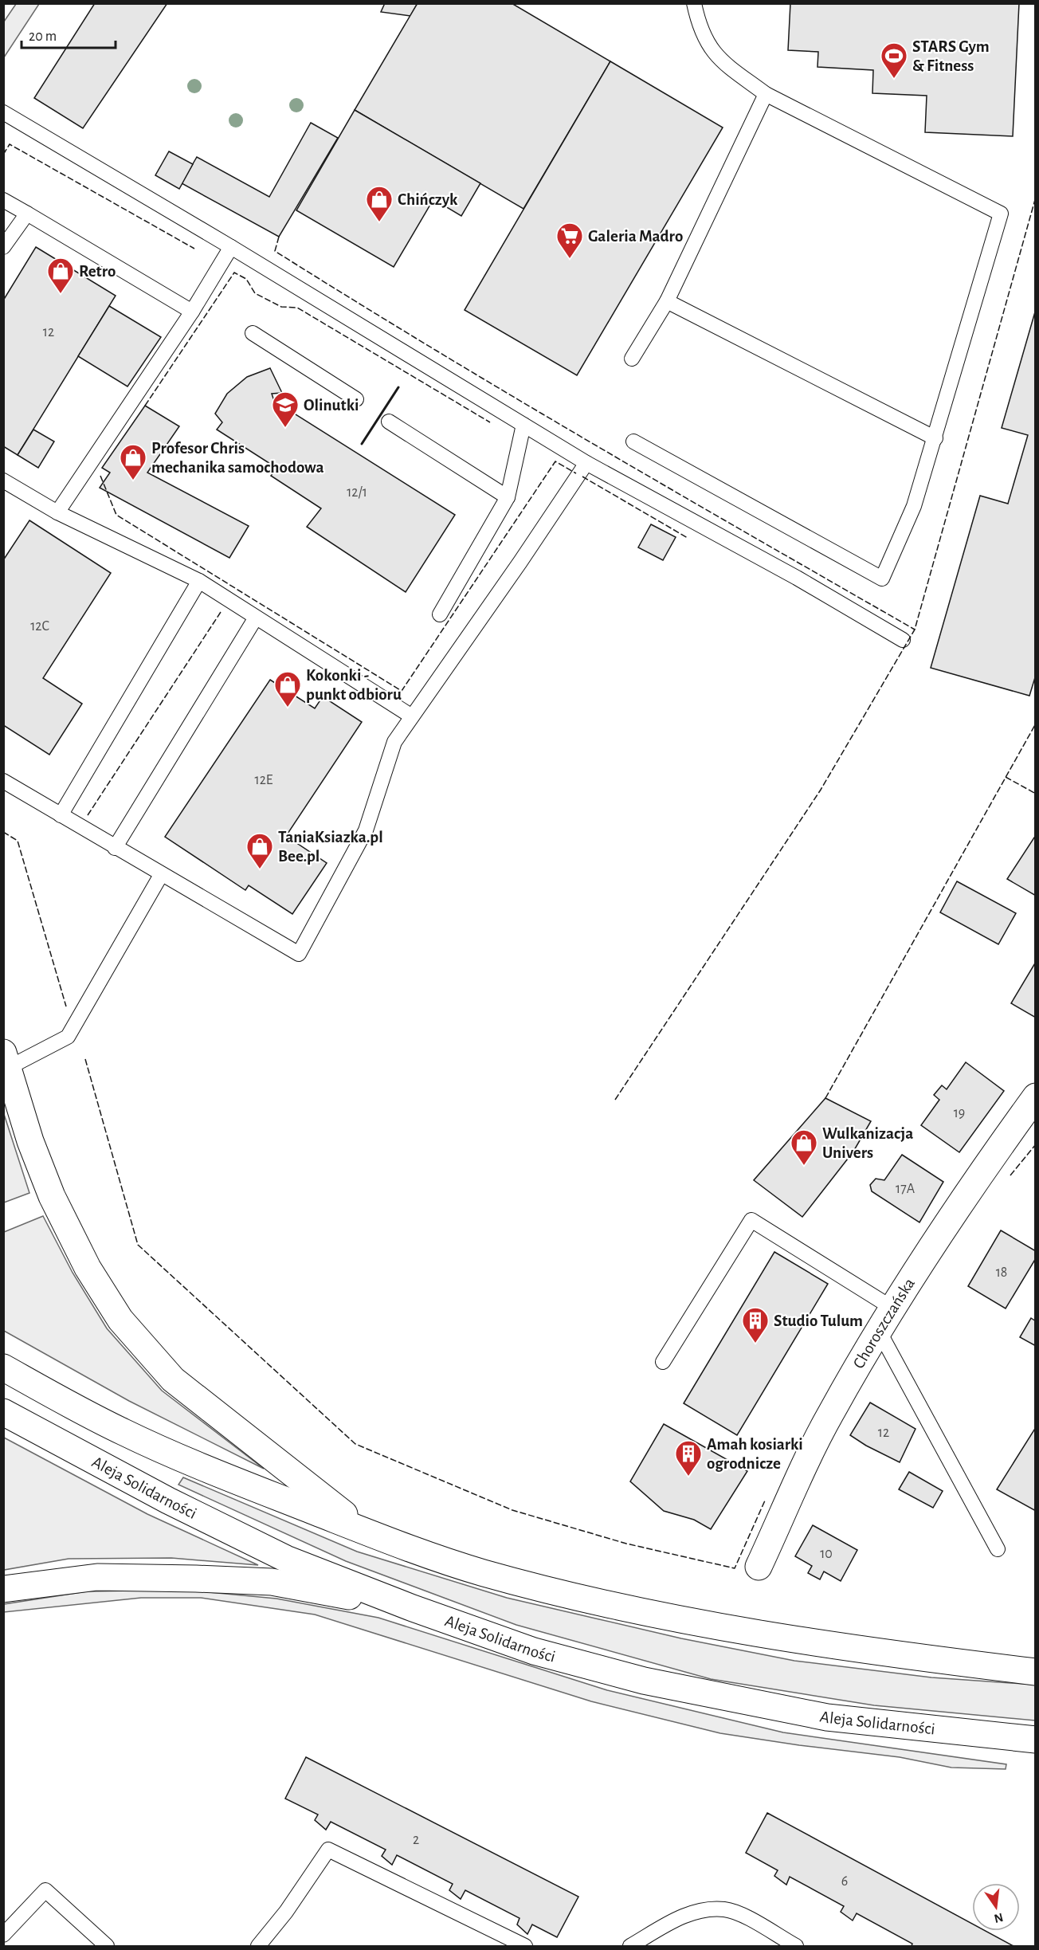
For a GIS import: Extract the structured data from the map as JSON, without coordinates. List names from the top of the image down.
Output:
{
  "streets": {
    "main road": ["Choroszczańska", "Aleja Solidarności"]
  },
  "places": {
    "sports": ["STARS Gym & Fitness"],
    "shop": [
      "Chińczyk",
      "Retro",
      "Profesor Chris mechanika samochodowa",
      "Kokonki - punkt odbioru",
      "TaniaKsiazka.pl Bee.pl",
      "Wulkanizacja Univers"
    ],
    "supermarket": ["Galeria Madro"],
    "school or university": ["Olinutki"],
    "building": ["Studio Tulum", "Amah kosiarki ogrodnicze"]
  },
  "house_numbers": [
    "12",
    "12/1",
    "12C",
    "12E",
    "19",
    "17A",
    "18",
    "12",
    "10",
    "2",
    "6"
  ],
  "scale_bar": "20 m",
  "north": "bottom"
}
